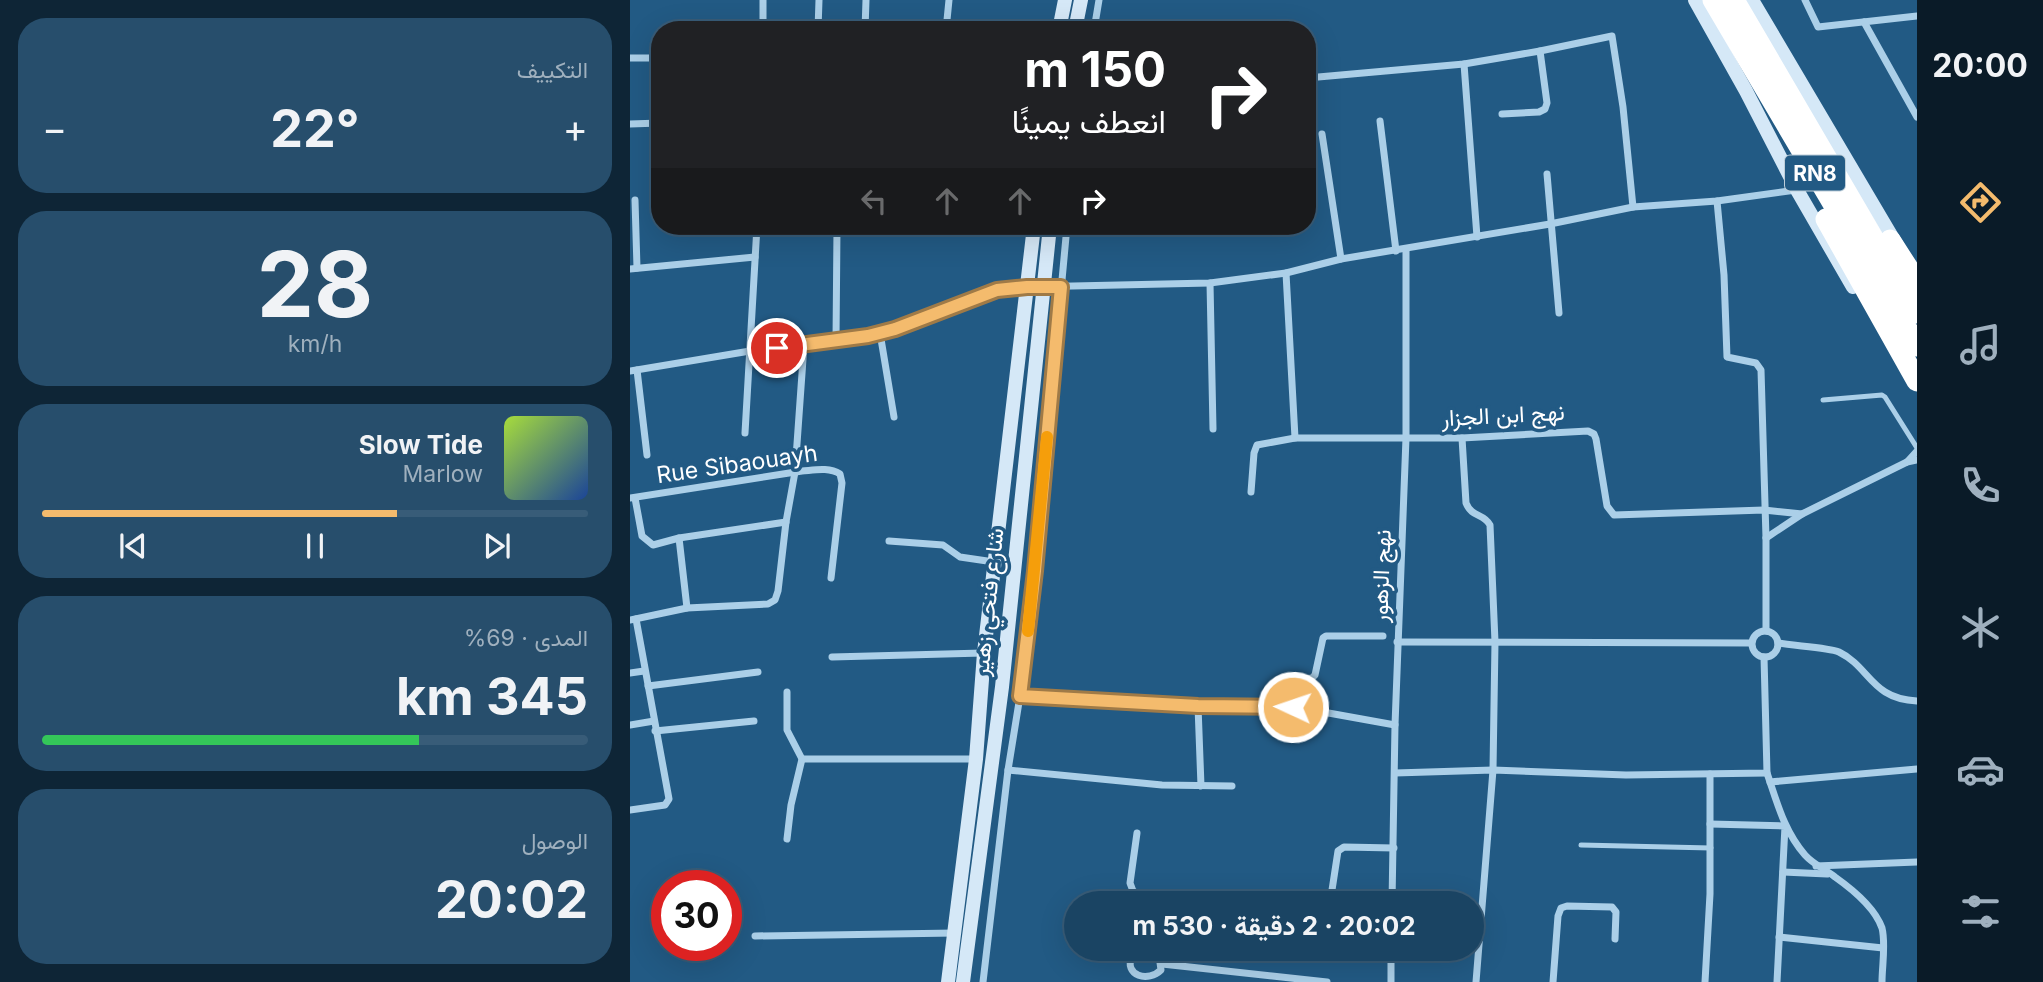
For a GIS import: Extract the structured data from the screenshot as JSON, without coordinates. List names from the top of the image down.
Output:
{
  "streets": {
    "highway": ["RN8"],
    "street": [
      "نهج ابن الجزار",
      "Rue Sibaouayh",
      "نهج الزهور",
      "شارع فتحي زهير"
    ]
  },
  "crossings": [
    ["نهج ابن الجزار", "نهج الزهور"]
  ],
  "page": {
    "tabs": "20:00",
    "tile": [
      "التكييف",
      ["28", "km/h"],
      ["المدى · 69%", "345 km"],
      ["الوصول", "20:02"]
    ],
    "turn": ["150 m", "انعطف يمينًا"],
    "heat": ["−", "22°", "+"],
    "song": ["Slow Tide", "Marlow"],
    "limit": "30",
    "trip": "20:02 · 2 دقيقة · 530 m"
  }
}
